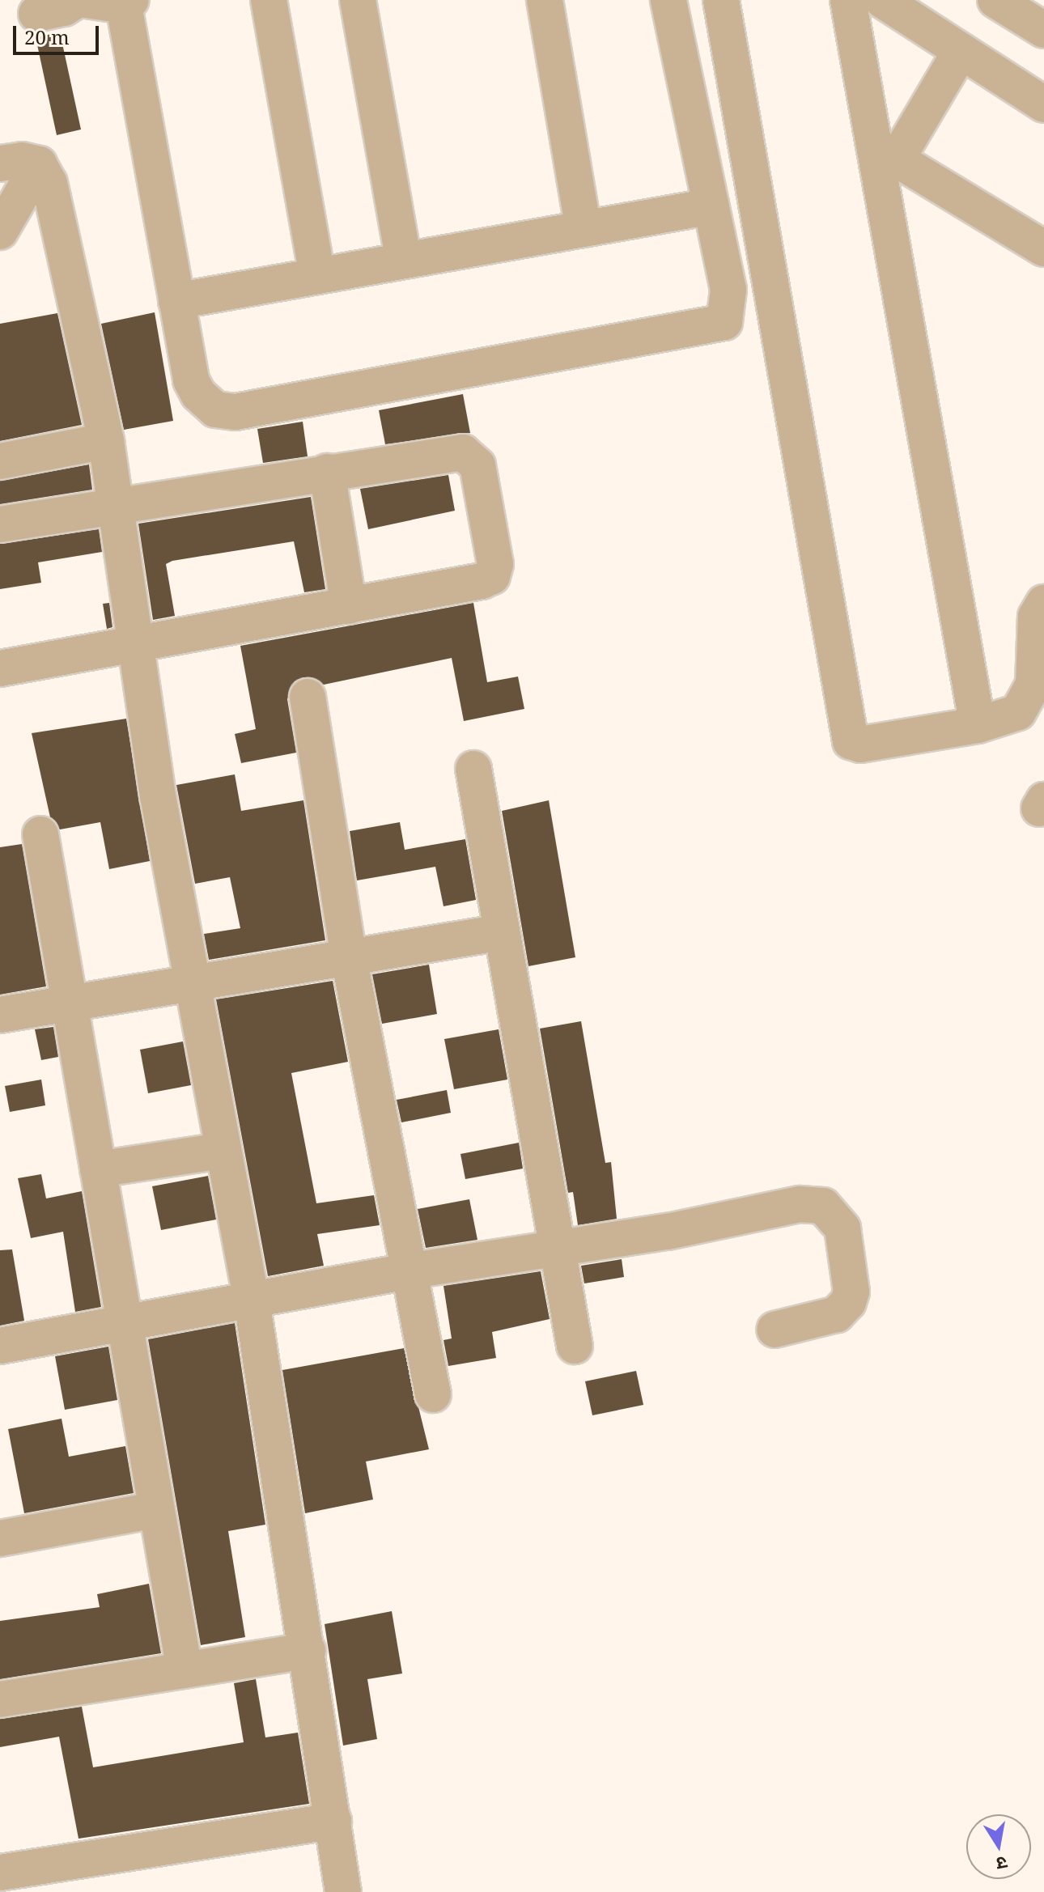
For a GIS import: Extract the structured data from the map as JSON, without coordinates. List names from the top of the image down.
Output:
{
  "scale_bar": "20 m",
  "north": "bottom"
}
